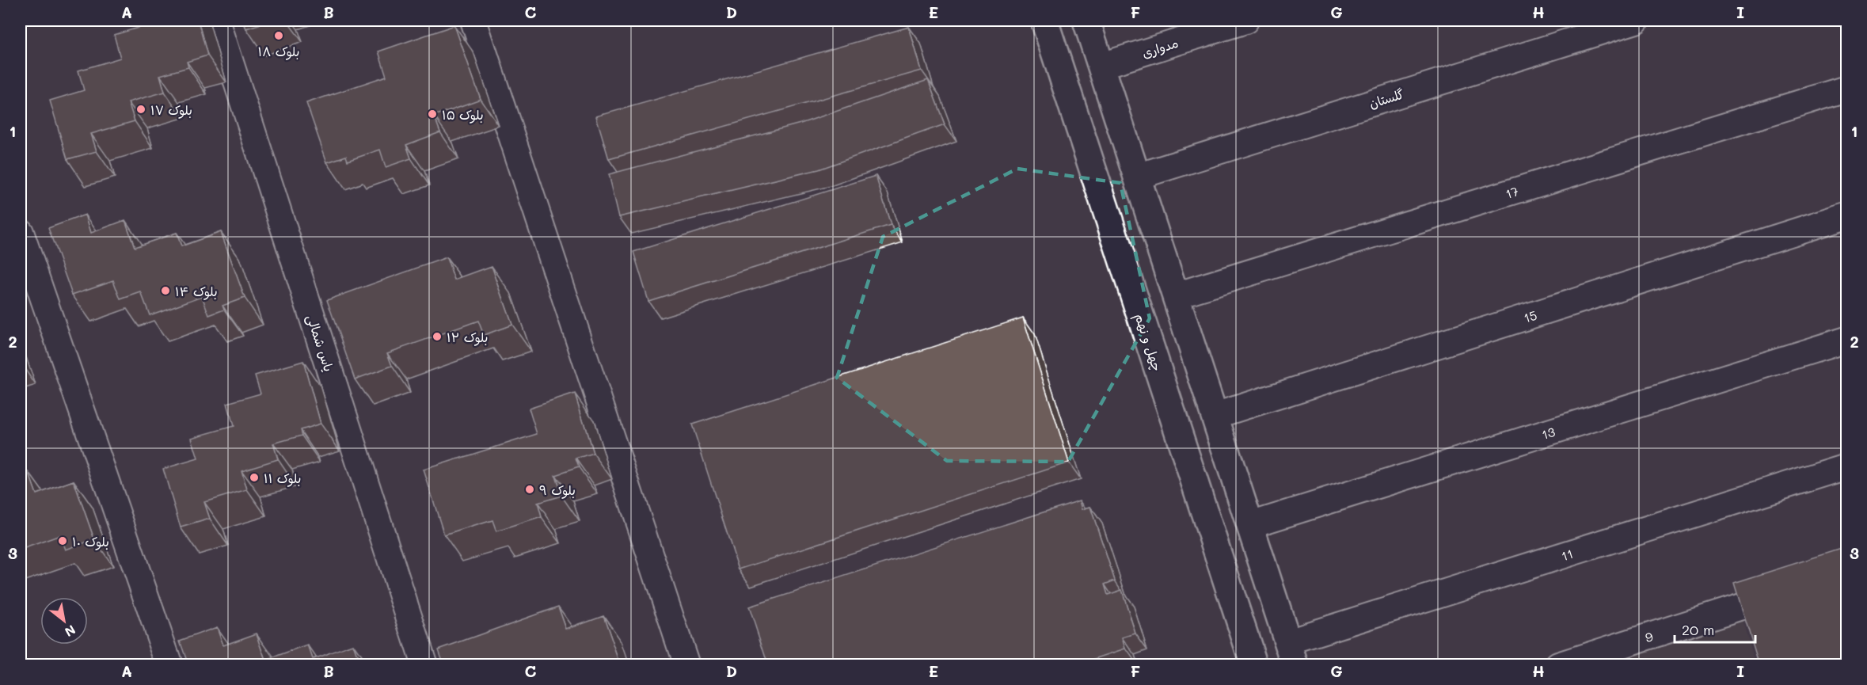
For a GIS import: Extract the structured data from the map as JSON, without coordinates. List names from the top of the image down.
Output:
{
  "streets": {
    "street": [
      "مدواری",
      "گلستان",
      "17",
      "15",
      "چهل و نهم",
      "یاس شمالی",
      "13",
      "11",
      "9"
    ]
  },
  "places": [
    "بلوک ۱۸",
    "بلوک ۱۷",
    "بلوک ۱۵",
    "بلوک ۱۴",
    "بلوک ۱۲",
    "بلوک ۱۱",
    "بلوک ۹",
    "بلوک ۱۰"
  ],
  "scale_bar": "20 m",
  "north": "bottom right",
  "grid": {
    "columns": [
      "A",
      "B",
      "C",
      "D",
      "E",
      "F",
      "G",
      "H",
      "I"
    ],
    "rows": ["1", "2", "3"]
  }
}
